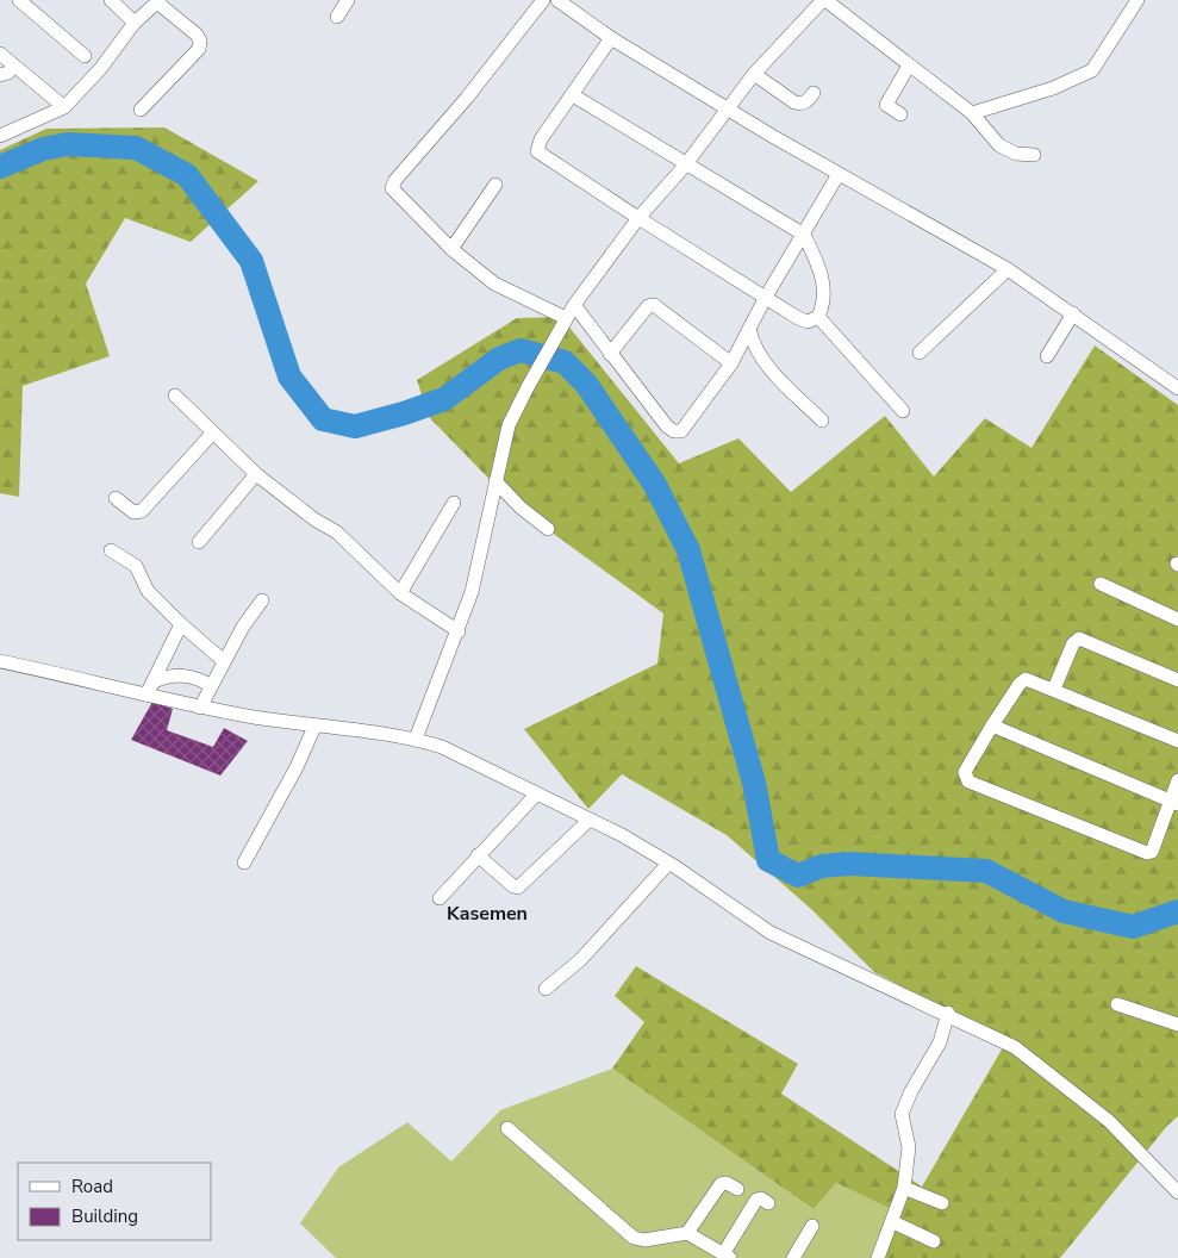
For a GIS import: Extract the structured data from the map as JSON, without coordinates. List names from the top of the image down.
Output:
{
  "districts": ["Kasemen"],
  "legend": ["Road", "Building"]
}
